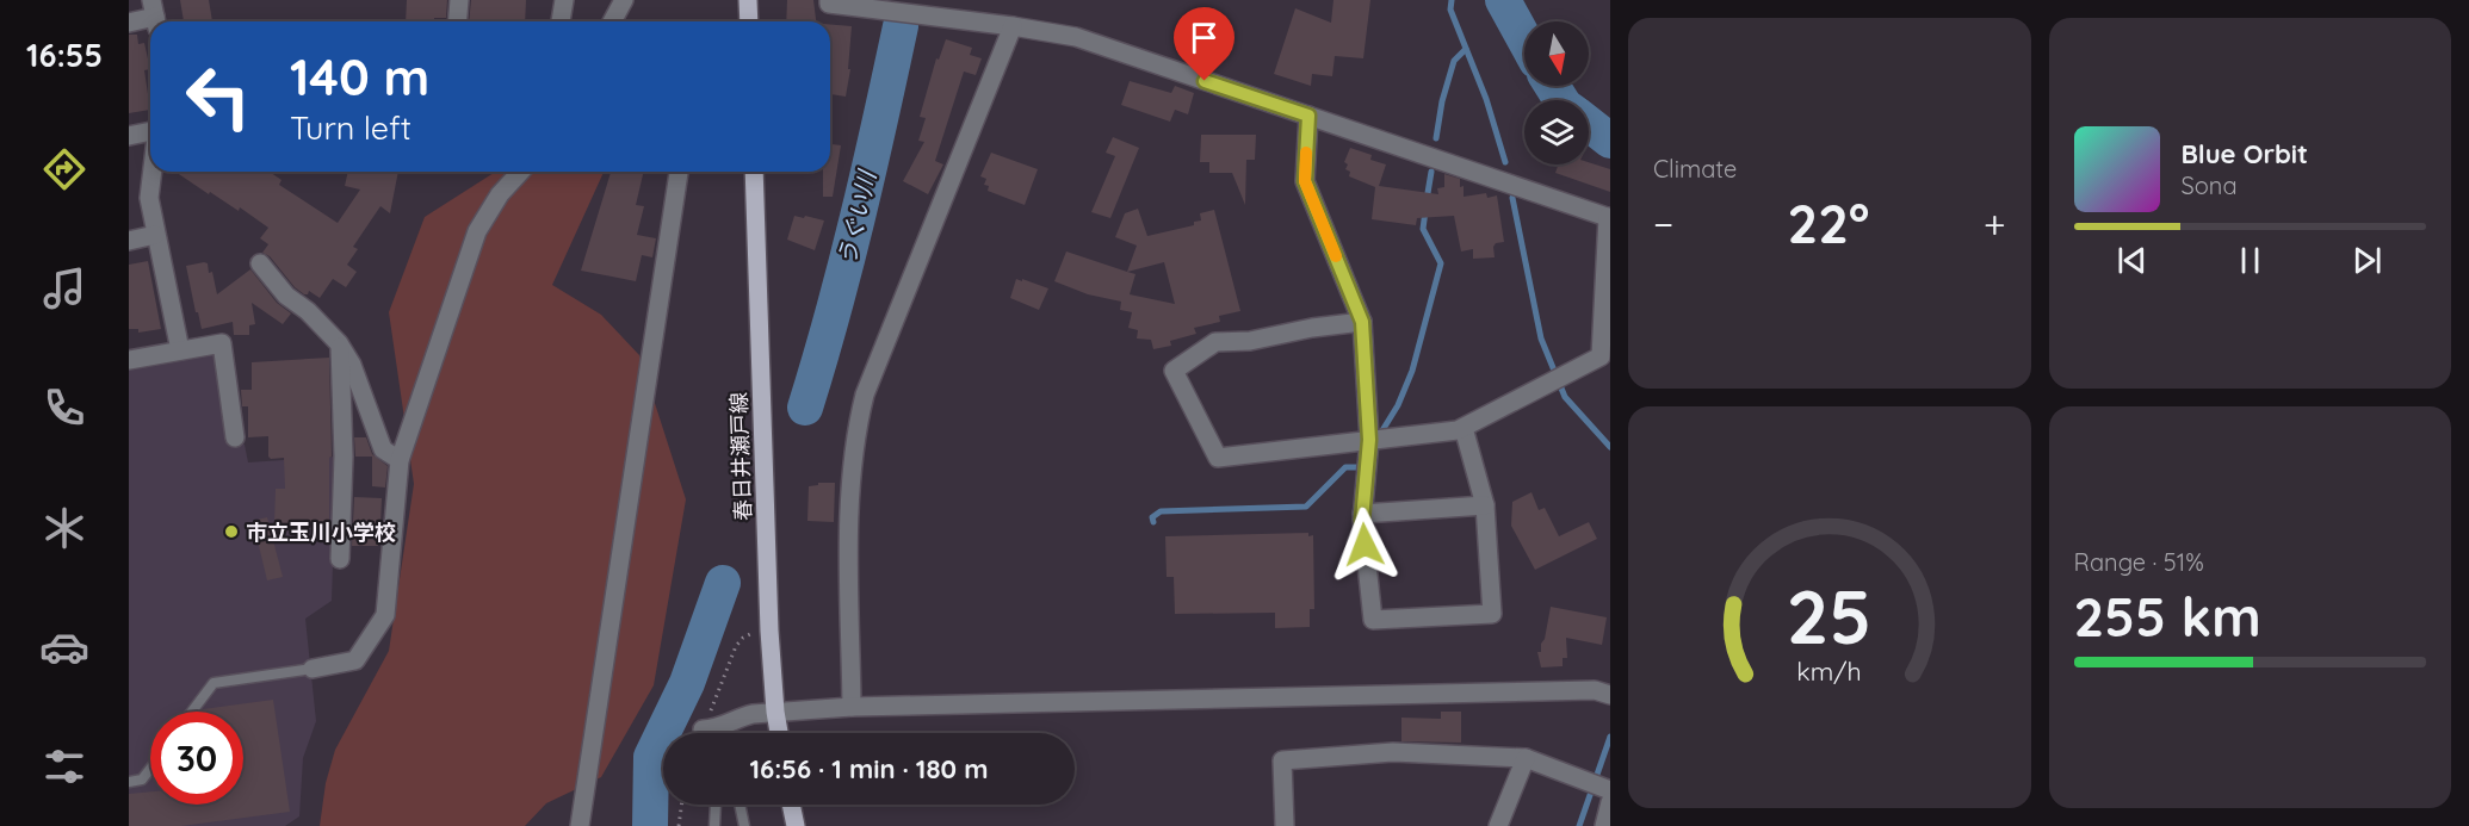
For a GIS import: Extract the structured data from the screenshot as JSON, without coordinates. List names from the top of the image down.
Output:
{
  "streets": {
    "main road": ["春日井瀬戸線"]
  },
  "water": ["うぐい川"],
  "places": ["市立玉川小学校"],
  "north": "bottom",
  "page": {
    "tabs": "16:55",
    "tile": [
      "Climate",
      ["Range · 51%", "255 km"]
    ],
    "turn": ["140 m", "Turn left"],
    "song": ["Blue Orbit", "Sona"],
    "heat": ["−", "22°", "+"],
    "limit": "30",
    "trip": "16:56 · 1 min · 180 m",
    "gauge": ["25", "km/h"]
  }
}
